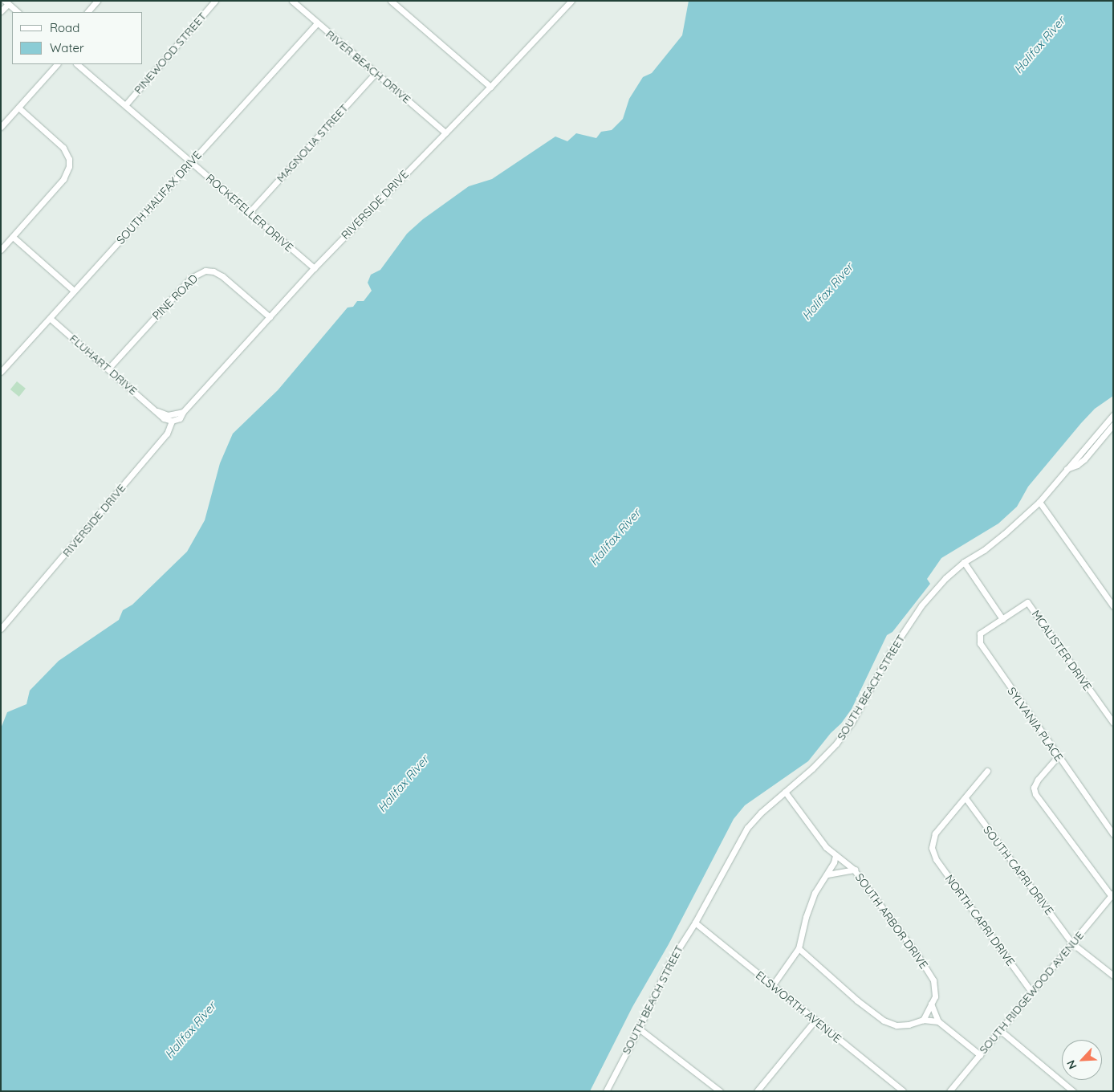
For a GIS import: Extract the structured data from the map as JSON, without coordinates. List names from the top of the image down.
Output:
{
  "streets": {
    "street": [
      "PINEWOOD STREET",
      "RIVER BEACH DRIVE",
      "MAGNOLIA STREET",
      "SOUTH HALIFAX DRIVE",
      "RIVERSIDE DRIVE",
      "ROCKEFELLER DRIVE",
      "PINE ROAD",
      "FLUHART DRIVE",
      "MCALISTER DRIVE",
      "SOUTH BEACH STREET",
      "SYLVANIA PLACE",
      "SOUTH CAPRI DRIVE",
      "NORTH CAPRI DRIVE",
      "SOUTH ARBOR DRIVE",
      "SOUTH RIDGEWOOD AVENUE",
      "ELSWORTH AVENUE"
    ]
  },
  "crossings": [
    ["PINEWOOD STREET", "ROCKEFELLER DRIVE"],
    ["RIVER BEACH DRIVE", "MAGNOLIA STREET"],
    ["RIVER BEACH DRIVE", "SOUTH HALIFAX DRIVE"],
    ["RIVER BEACH DRIVE", "RIVERSIDE DRIVE"],
    ["MAGNOLIA STREET", "ROCKEFELLER DRIVE"],
    ["SOUTH HALIFAX DRIVE", "ROCKEFELLER DRIVE"],
    ["SOUTH HALIFAX DRIVE", "FLUHART DRIVE"],
    ["RIVERSIDE DRIVE", "ROCKEFELLER DRIVE"],
    ["RIVERSIDE DRIVE", "PINE ROAD"],
    ["RIVERSIDE DRIVE", "FLUHART DRIVE"],
    ["PINE ROAD", "FLUHART DRIVE"],
    ["MCALISTER DRIVE", "SYLVANIA PLACE"],
    ["SOUTH BEACH STREET", "SOUTH ARBOR DRIVE"],
    ["SOUTH BEACH STREET", "ELSWORTH AVENUE"],
    ["SOUTH CAPRI DRIVE", "NORTH CAPRI DRIVE"],
    ["SOUTH CAPRI DRIVE", "SOUTH RIDGEWOOD AVENUE"],
    ["NORTH CAPRI DRIVE", "SOUTH RIDGEWOOD AVENUE"]
  ],
  "water": ["Halifax River"],
  "legend": ["Road", "Water"],
  "north": "bottom left"
}
